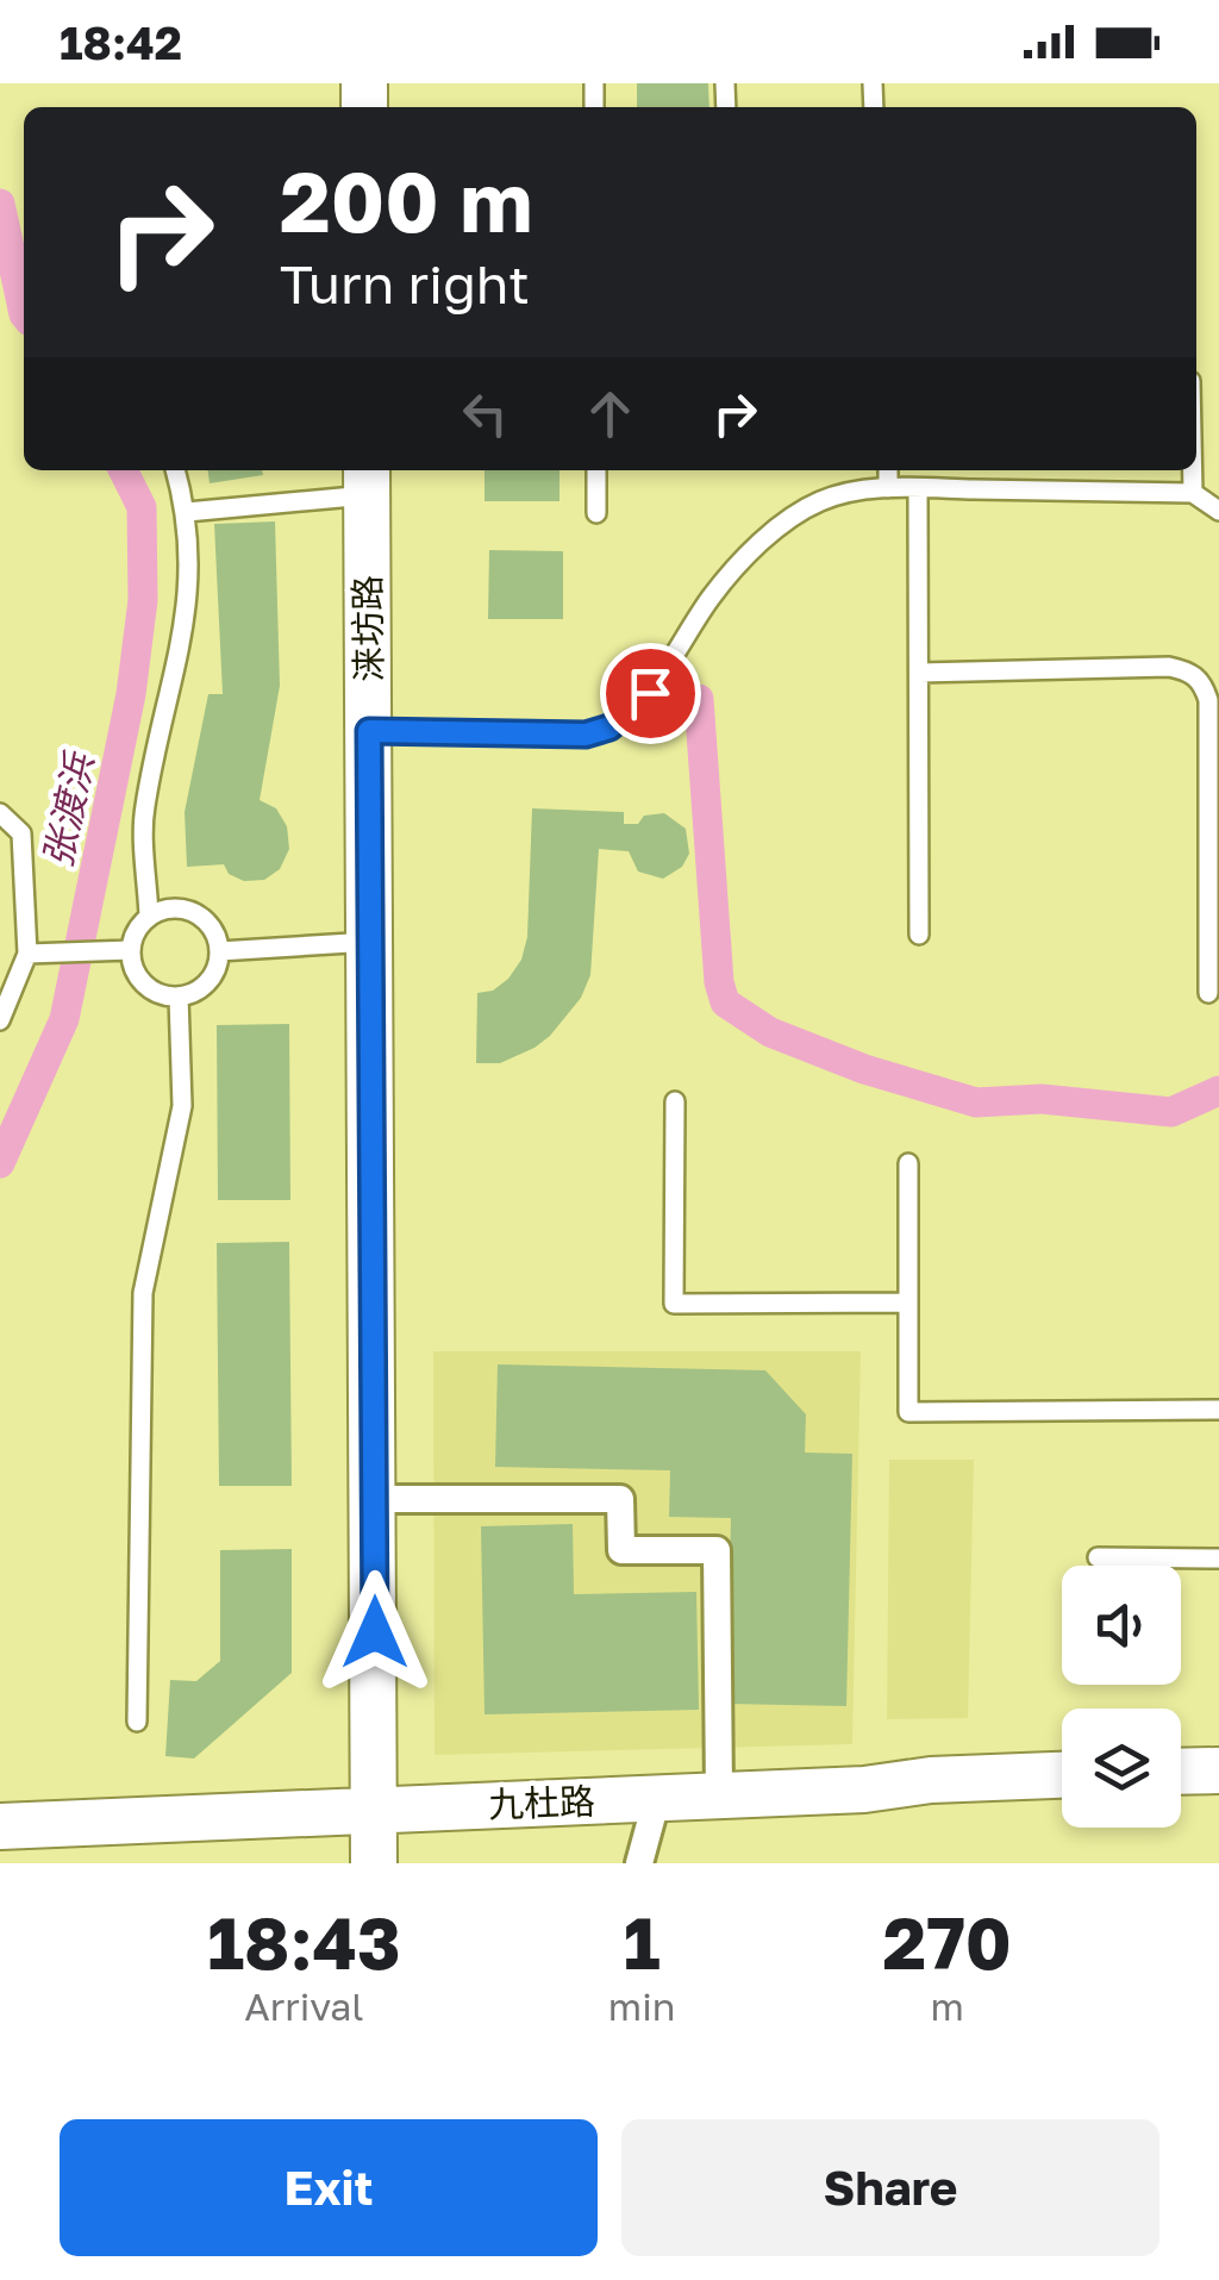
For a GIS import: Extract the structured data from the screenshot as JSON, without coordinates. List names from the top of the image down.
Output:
{
  "streets": {
    "street": ["涞坊路", "九杜路"]
  },
  "crossings": [
    ["涞坊路", "九杜路"]
  ],
  "water": ["张渡浜"],
  "page": {
    "status": "18:42",
    "turn": ["200 m", "Turn right"],
    "eta": [
      "18:43",
      "Arrival",
      "1",
      "min",
      "270",
      "m"
    ],
    "buttons": ["Exit", "Share"]
  }
}
